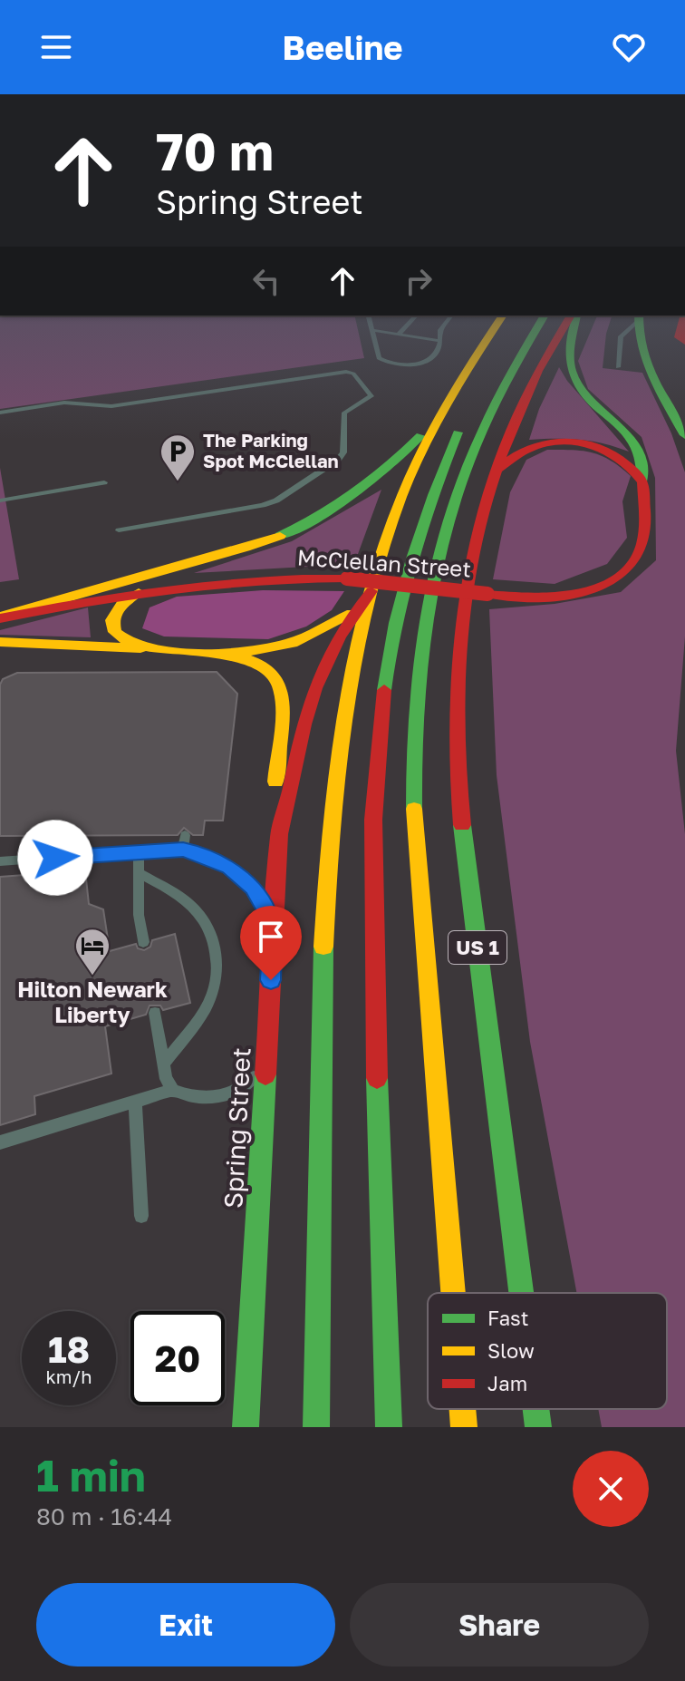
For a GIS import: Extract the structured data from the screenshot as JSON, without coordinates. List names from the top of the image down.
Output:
{
  "streets": {
    "main road": ["McClellan Street", "US 1", "Spring Street"]
  },
  "places": {
    "parking": ["The Parking Spot McClellan"],
    "hotel": ["Hilton Newark Liberty"]
  },
  "legend": ["Fast", "Slow", "Jam"],
  "page": {
    "header": "Beeline",
    "turn": ["70 m", "Spring Street"],
    "speed": "18 km/h",
    "limit": "20",
    "heading": ["1 min", "80 m · 16:44"],
    "buttons": ["Exit", "Share"]
  }
}
